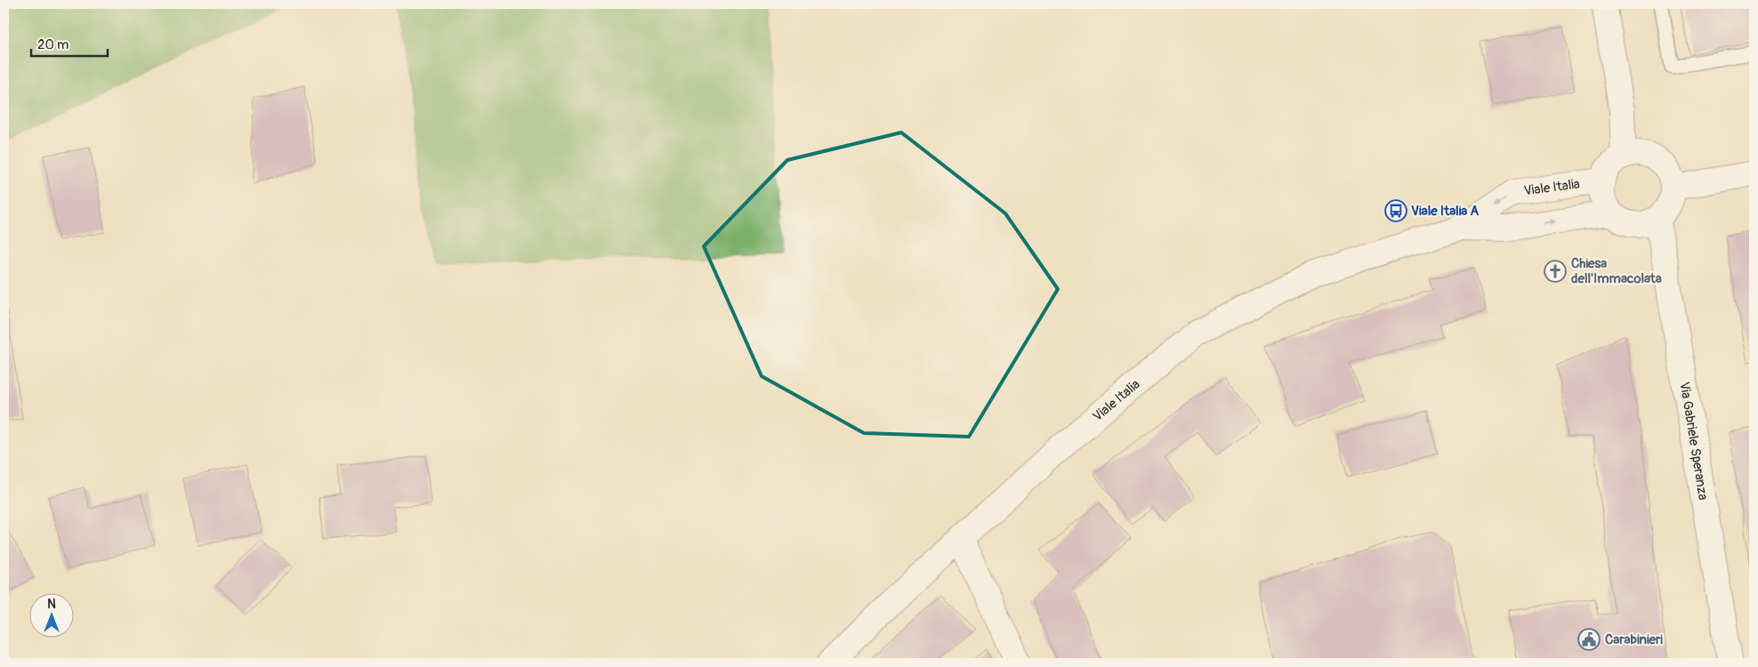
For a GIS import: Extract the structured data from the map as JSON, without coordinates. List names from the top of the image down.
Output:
{
  "streets": {
    "main road": ["Viale Italia", "Via Gabriele Speranza"]
  },
  "crossings": [
    ["Viale Italia", "Via Gabriele Speranza"]
  ],
  "places": {
    "bus stop": ["Viale Italia A"],
    "church": ["Chiesa dell'Immacolata"],
    "public building": ["Carabinieri"]
  },
  "scale_bar": "20 m",
  "north": "top"
}
